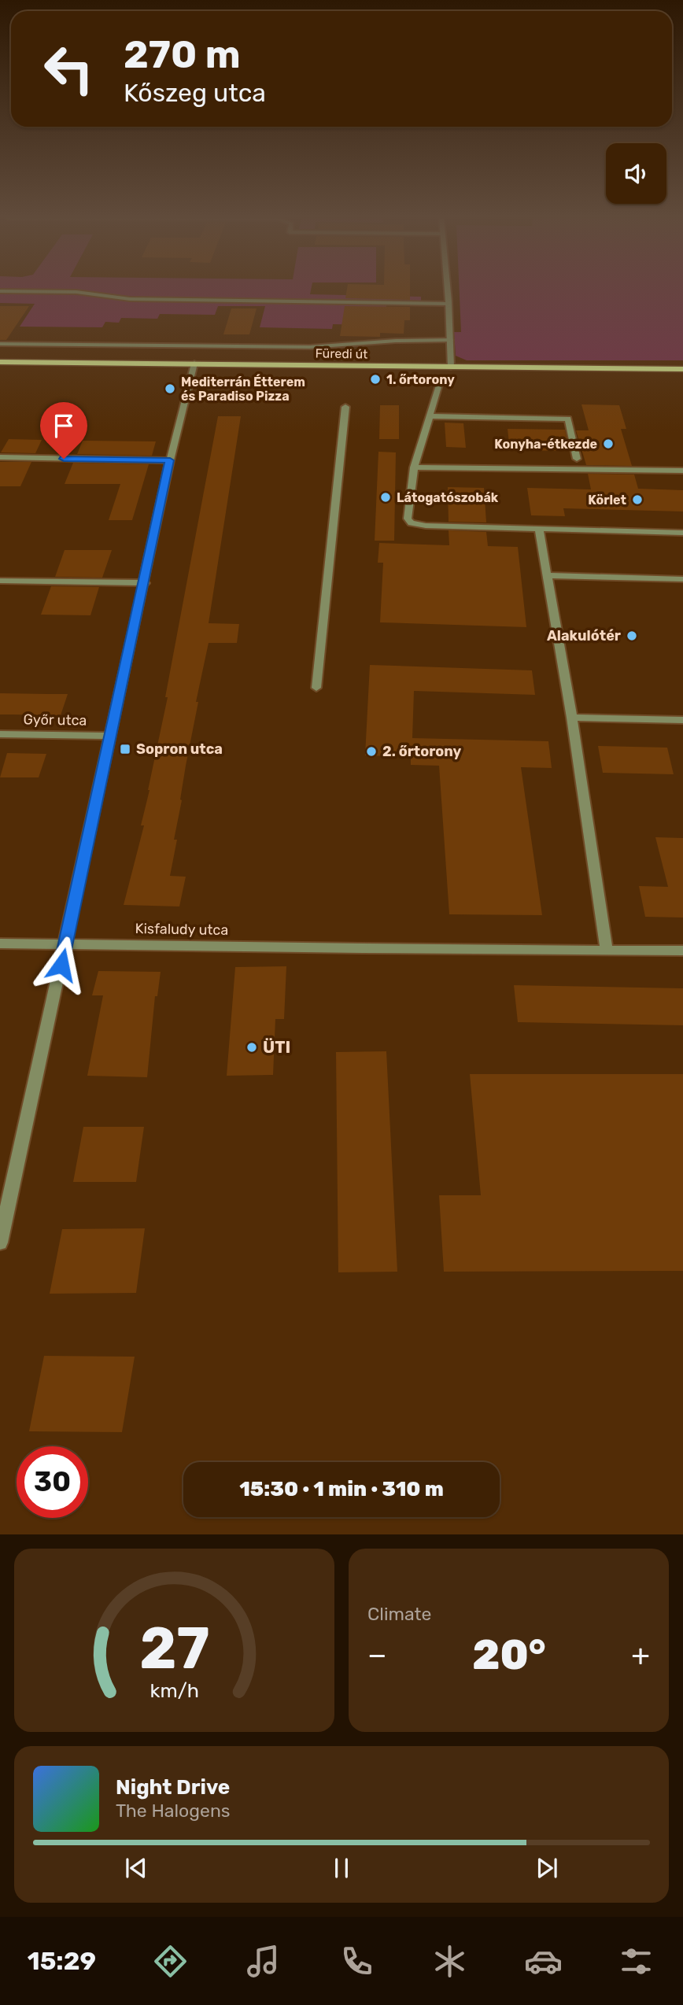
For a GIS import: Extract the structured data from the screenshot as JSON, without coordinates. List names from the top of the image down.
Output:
{
  "streets": {
    "main road": ["Füredi út"],
    "street": ["Győr utca", "Kisfaludy utca"]
  },
  "places": {
    "other": [
      "1. őrtorony",
      "Mediterrán Étterem és Paradiso Pizza",
      "Konyha-étkezde",
      "Látogatószobák",
      "Körlet",
      "Alakulótér",
      "2. őrtorony",
      "ÜTI"
    ],
    "transit": ["Sopron utca"]
  },
  "page": {
    "turn": ["270 m", "Kőszeg utca"],
    "limit": "30",
    "trip": "15:30 · 1 min · 310 m",
    "tile": "Climate",
    "heat": ["−", "20°", "+"],
    "song": ["Night Drive", "The Halogens"],
    "tabs": "15:29",
    "gauge": ["27", "km/h"]
  }
}
